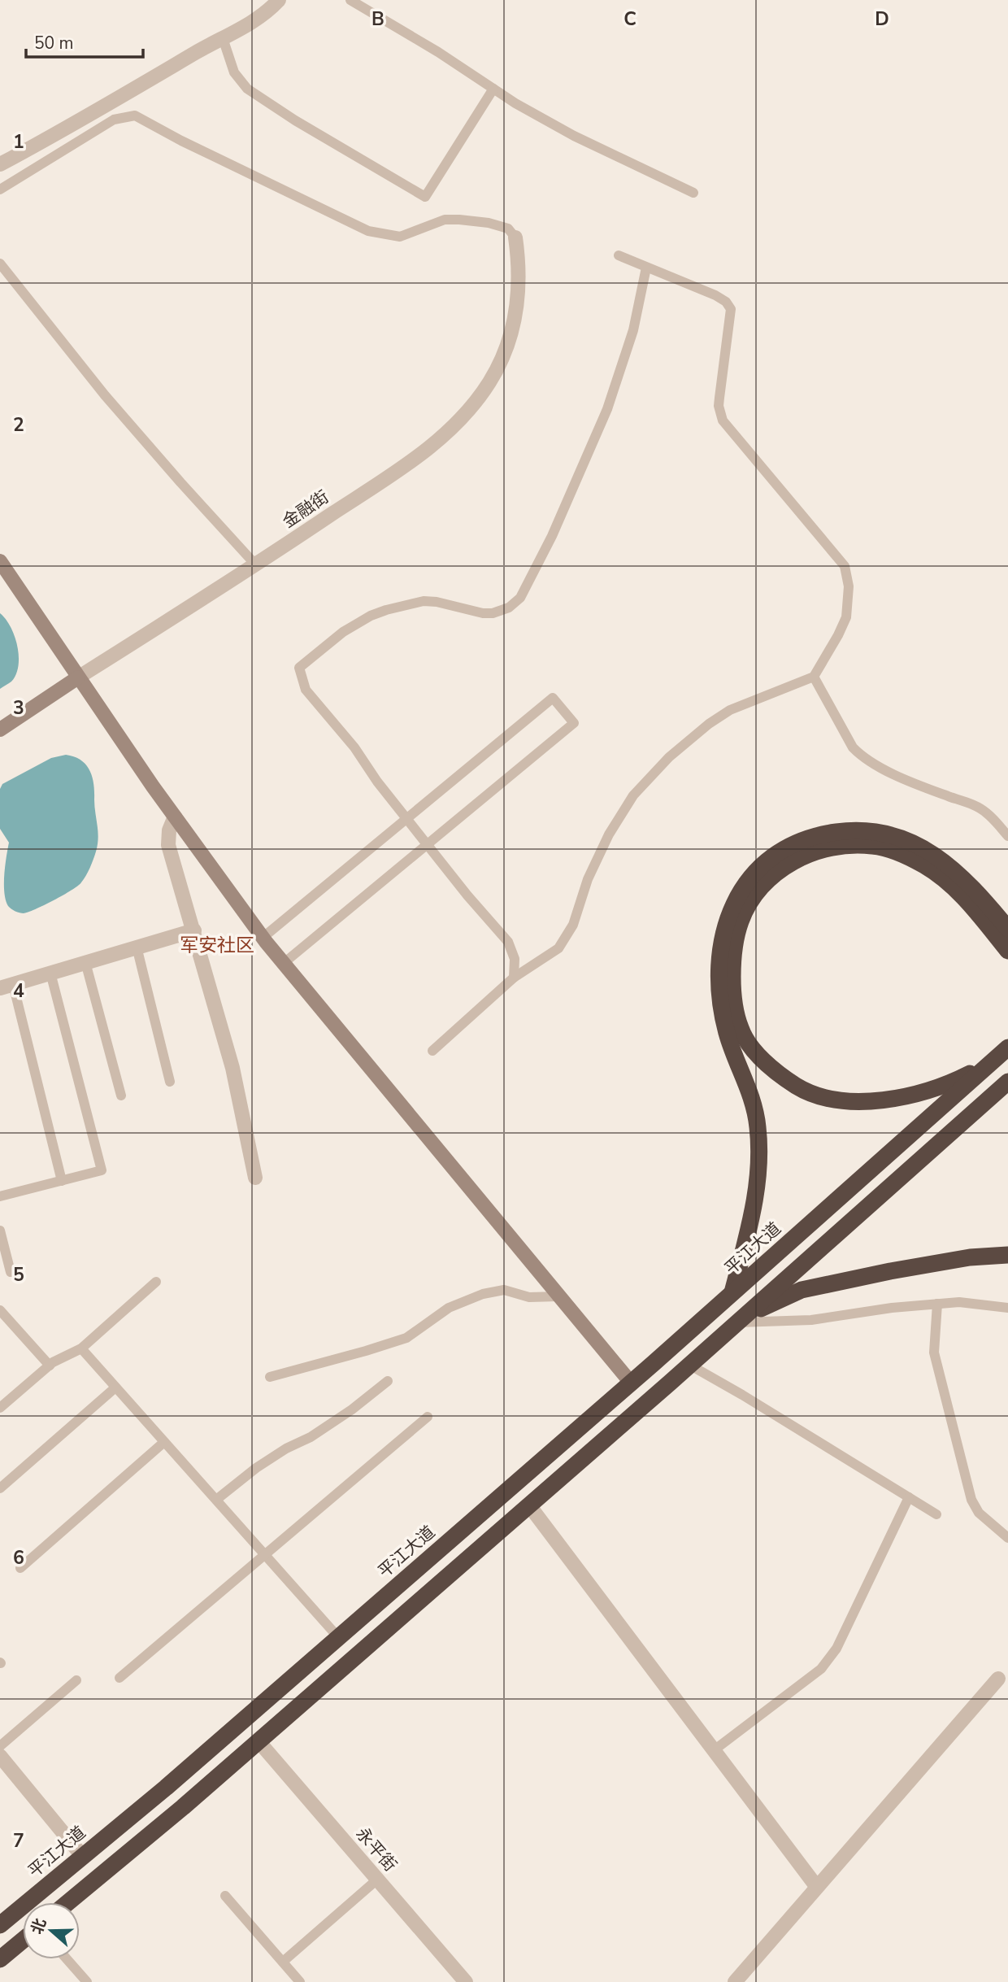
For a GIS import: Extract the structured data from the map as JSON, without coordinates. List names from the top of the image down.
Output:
{
  "streets": {
    "highway": ["平江大道"],
    "street": ["金融街", "永平街"]
  },
  "districts": ["军安社区"],
  "scale_bar": "50 m",
  "north": "left",
  "grid": {
    "columns": ["B", "C", "D"],
    "rows": [
      "1",
      "2",
      "3",
      "4",
      "5",
      "6",
      "7"
    ]
  }
}
